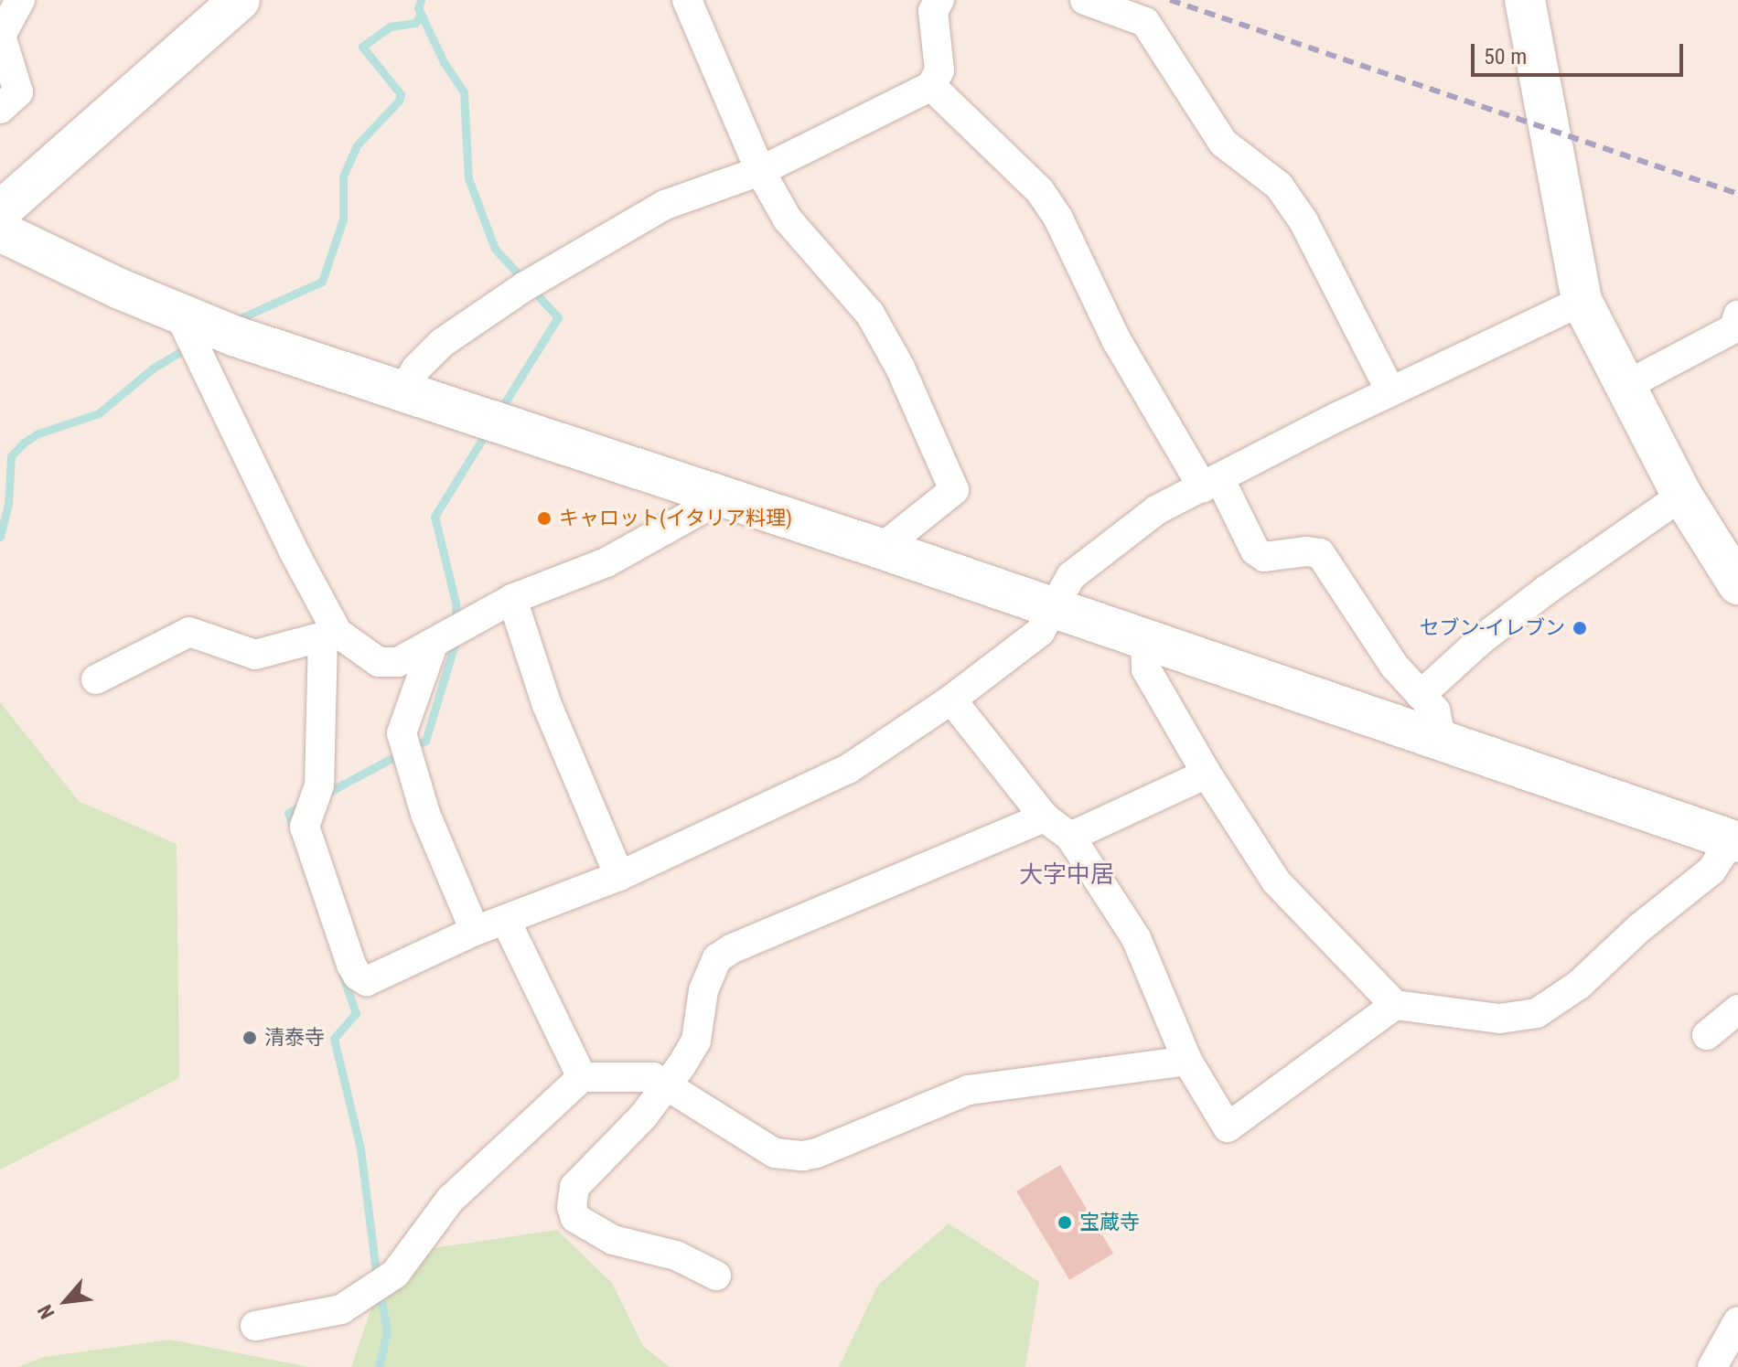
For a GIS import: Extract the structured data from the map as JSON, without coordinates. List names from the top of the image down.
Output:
{
  "districts": ["大字中居"],
  "places": [
    "キャロット(イタリア料理)",
    "セブン-イレブン",
    "清泰寺",
    "宝蔵寺"
  ],
  "scale_bar": "50 m",
  "north": "bottom left"
}
